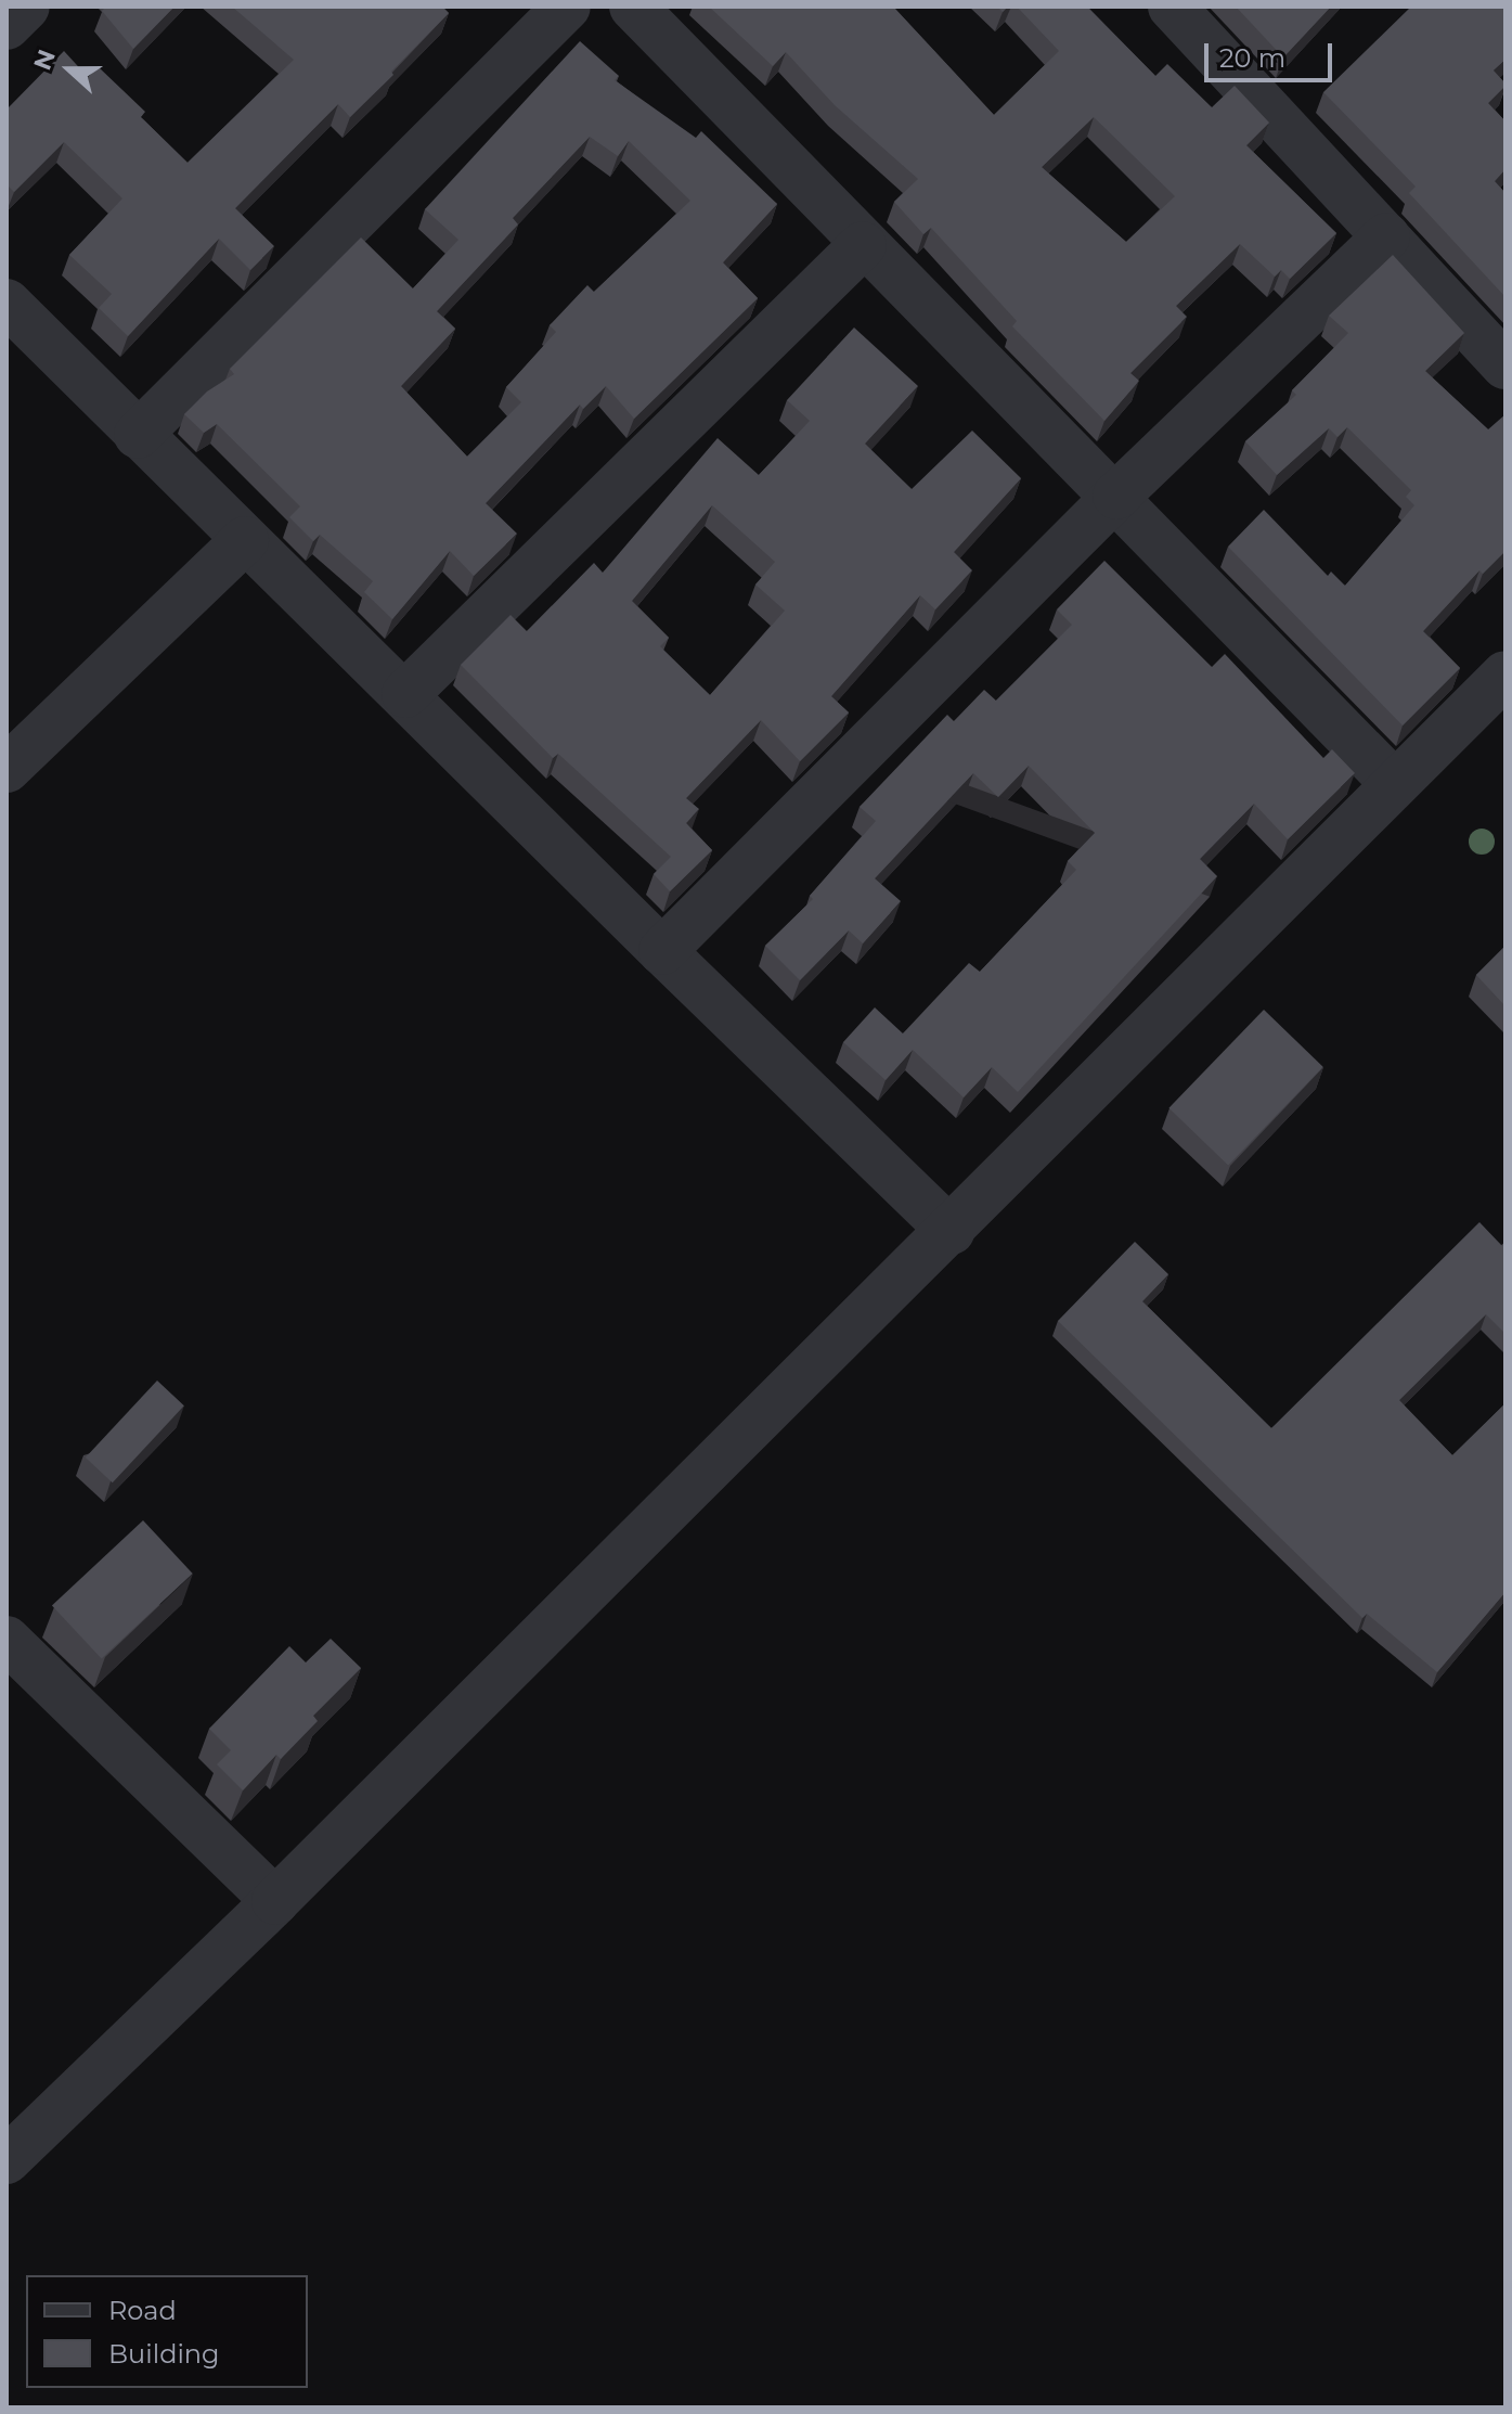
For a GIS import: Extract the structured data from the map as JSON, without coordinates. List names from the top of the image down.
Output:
{
  "legend": ["Road", "Building"],
  "scale_bar": "20 m",
  "north": "left"
}
